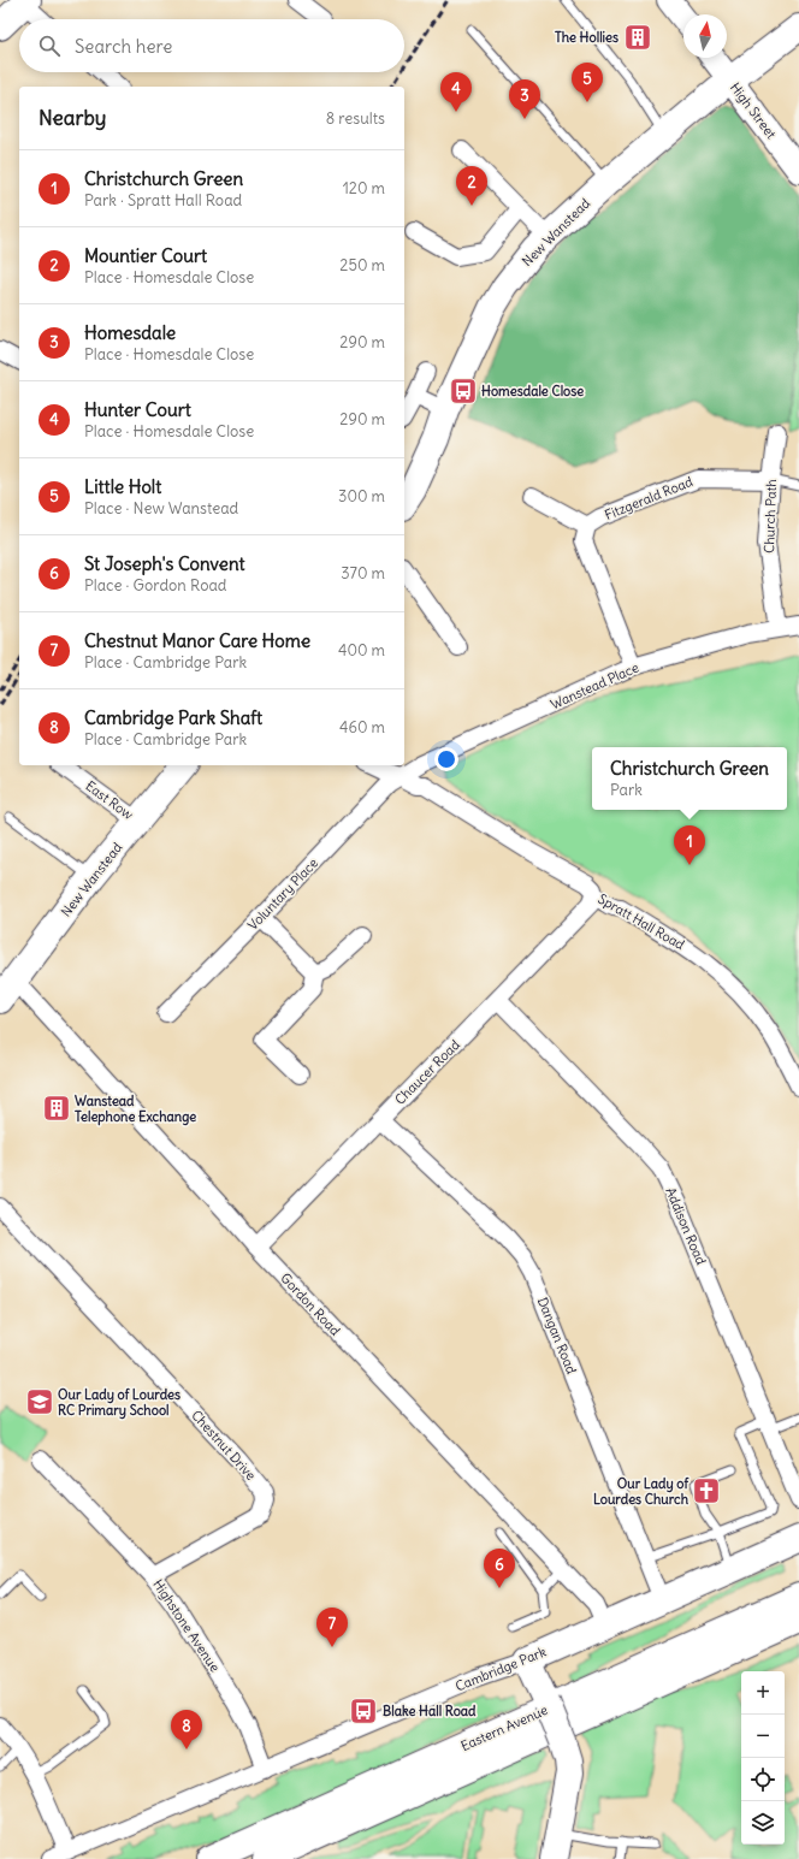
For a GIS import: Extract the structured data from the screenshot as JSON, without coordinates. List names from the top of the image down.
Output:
{
  "streets": {
    "main road": ["New Wanstead", "Cambridge Park", "Eastern Avenue"],
    "street": [
      "High Street",
      "Fitzgerald Road",
      "Church Path",
      "Wanstead Place",
      "East Row",
      "Voluntary Place",
      "Spratt Hall Road",
      "Chaucer Road",
      "Addison Road",
      "Gordon Road",
      "Dangan Road",
      "Chestnut Drive",
      "Highstone Avenue"
    ]
  },
  "crossings": [
    ["High Street", "New Wanstead"],
    ["New Wanstead", "East Row"],
    ["New Wanstead", "Gordon Road"],
    ["Fitzgerald Road", "Church Path"],
    ["Church Path", "Wanstead Place"],
    ["Wanstead Place", "Voluntary Place"],
    ["Wanstead Place", "Spratt Hall Road"],
    ["Voluntary Place", "Spratt Hall Road"],
    ["Spratt Hall Road", "Chaucer Road"],
    ["Chaucer Road", "Addison Road"],
    ["Chaucer Road", "Gordon Road"],
    ["Chaucer Road", "Dangan Road"],
    ["Gordon Road", "Cambridge Park"],
    ["Dangan Road", "Cambridge Park"],
    ["Chestnut Drive", "Highstone Avenue"],
    ["Highstone Avenue", "Cambridge Park"]
  ],
  "places": {
    "building": ["The Hollies", "Wanstead Telephone Exchange"],
    "bus stop": ["Homesdale Close", "Blake Hall Road"],
    "school or university": ["Our Lady of Lourdes RC Primary School"],
    "church": ["Our Lady of Lourdes Church"]
  },
  "north": "top",
  "page": {
    "search": "Search here",
    "pins": [
      "5",
      "4",
      "3",
      "2",
      "1",
      "6",
      "7",
      "8"
    ],
    "heading": ["Nearby", "8 results"],
    "list": [
      {
        "mark": "1",
        "name": "Christchurch Green",
        "note": "Park · Spratt Hall Road",
        "value": "120 m"
      },
      {
        "mark": "2",
        "name": "Mountier Court",
        "note": "Place · Homesdale Close",
        "value": "250 m"
      },
      {
        "mark": "3",
        "name": "Homesdale",
        "note": "Place · Homesdale Close",
        "value": "290 m"
      },
      {
        "mark": "4",
        "name": "Hunter Court",
        "note": "Place · Homesdale Close",
        "value": "290 m"
      },
      {
        "mark": "5",
        "name": "Little Holt",
        "note": "Place · New Wanstead",
        "value": "300 m"
      },
      {
        "mark": "6",
        "name": "St Joseph's Convent",
        "note": "Place · Gordon Road",
        "value": "370 m"
      },
      {
        "mark": "7",
        "name": "Chestnut Manor Care Home",
        "note": "Place · Cambridge Park",
        "value": "400 m"
      },
      {
        "mark": "8",
        "name": "Cambridge Park Shaft",
        "note": "Place · Cambridge Park",
        "value": "460 m"
      }
    ],
    "popup": ["Christchurch Green", "Park"],
    "map_buttons": ["+", "−"]
  }
}
